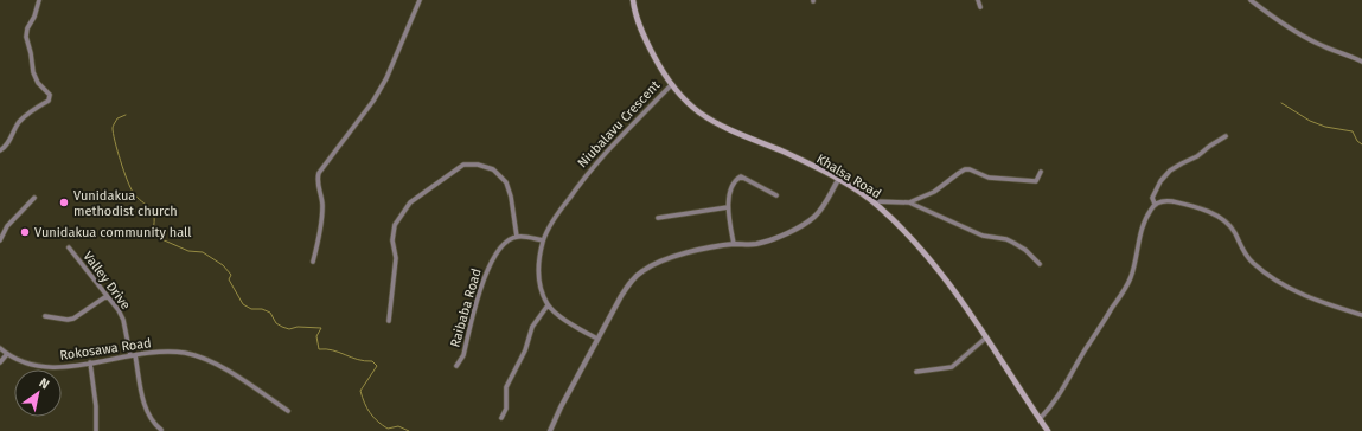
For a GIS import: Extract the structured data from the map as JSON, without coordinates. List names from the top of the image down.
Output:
{
  "streets": {
    "main road": ["Khalsa Road"],
    "street": [
      "Niubalavu Crescent",
      "Valley Drive",
      "Raibaba Road",
      "Rokosawa Road"
    ]
  },
  "crossings": [
    ["Niubalavu Crescent", "Khalsa Road"],
    ["Valley Drive", "Rokosawa Road"]
  ],
  "places": ["Vunidakua methodist church", "Vunidakua community hall"],
  "north": "top right"
}
